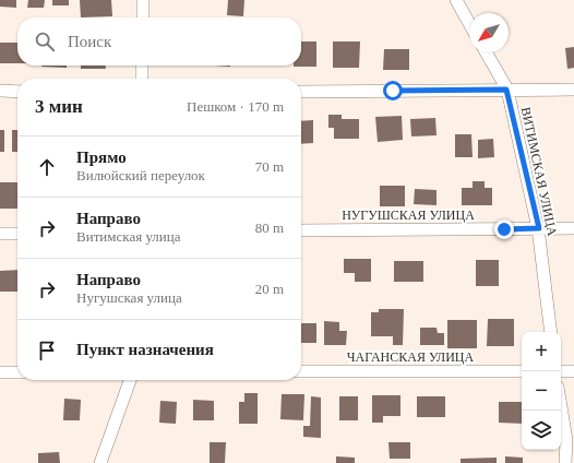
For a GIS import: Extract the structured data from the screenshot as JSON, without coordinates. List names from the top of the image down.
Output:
{
  "streets": {
    "street": ["ВИТИМСКАЯ УЛИЦА", "НУГУШСКАЯ УЛИЦА", "ЧАГАНСКАЯ УЛИЦА"]
  },
  "crossings": [
    ["ВИТИМСКАЯ УЛИЦА", "НУГУШСКАЯ УЛИЦА"]
  ],
  "north": "bottom left",
  "page": {
    "search": "Поиск",
    "heading": ["3 мин", "Пешком · 170 m"],
    "list": [
      ["Прямо", "Вилюйский переулок", "70 m"],
      ["Направо", "Витимская улица", "80 m"],
      ["Направо", "Нугушская улица", "20 m"],
      "Пункт назначения"
    ],
    "map_buttons": ["+", "−"]
  }
}
